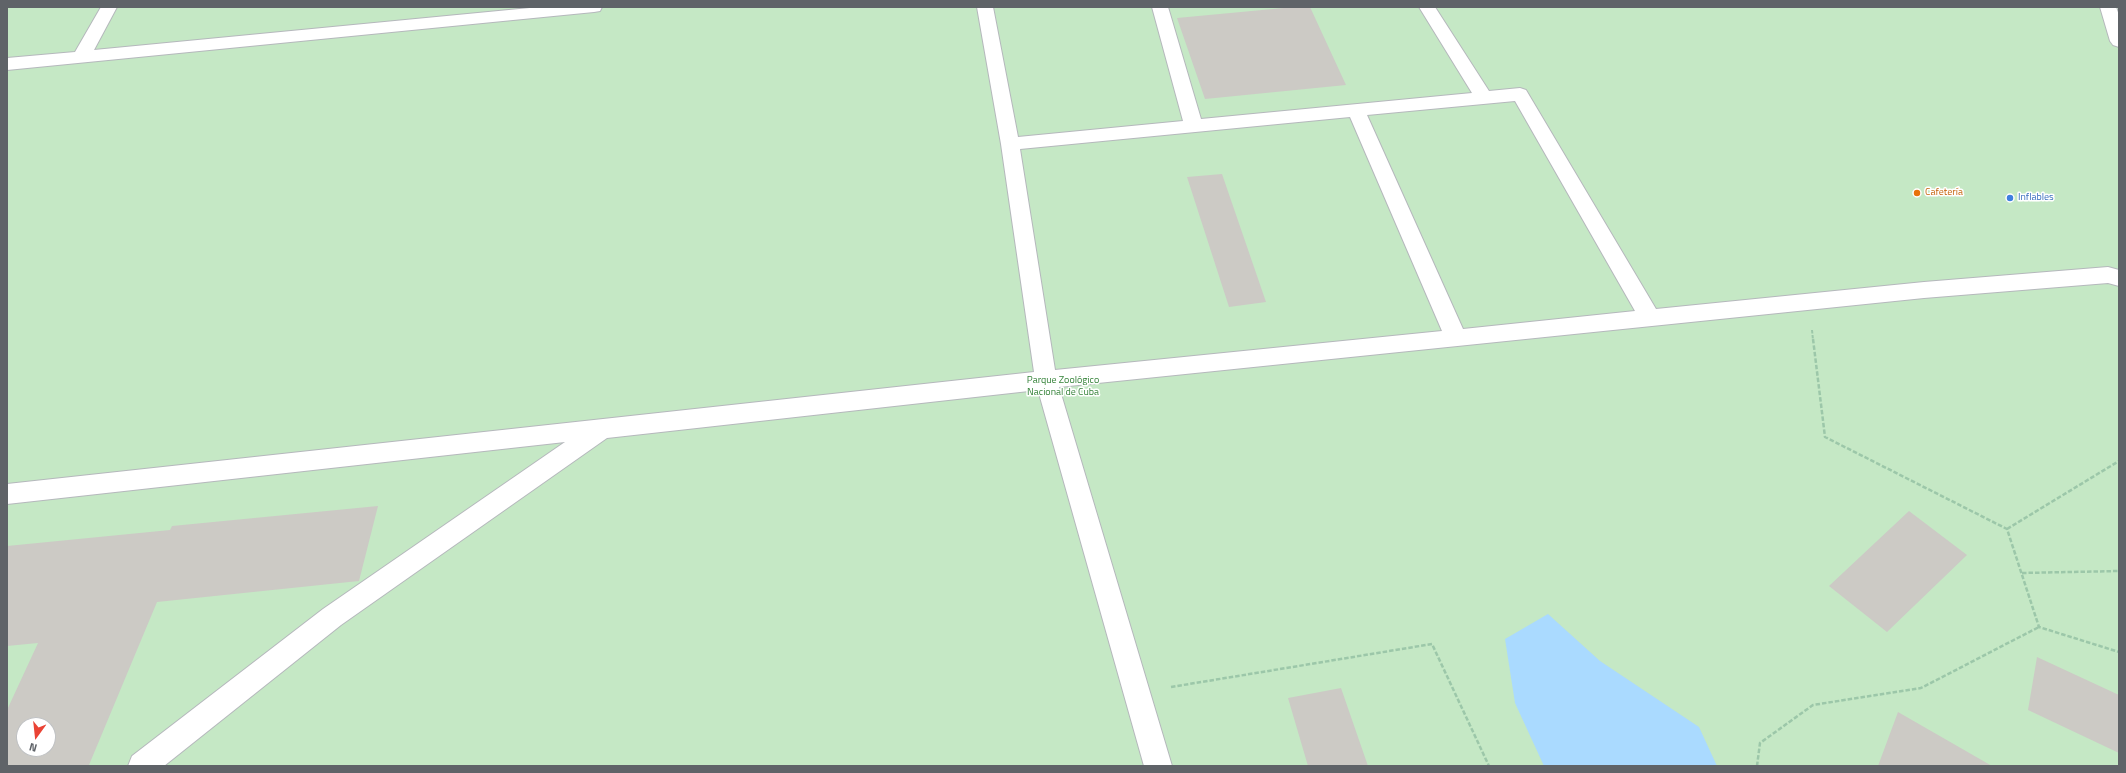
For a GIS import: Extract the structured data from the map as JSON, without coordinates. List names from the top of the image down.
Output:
{
  "parks": ["Parque Zoológico Nacional de Cuba"],
  "places": ["Cafetería", "Inflables"],
  "north": "bottom"
}
